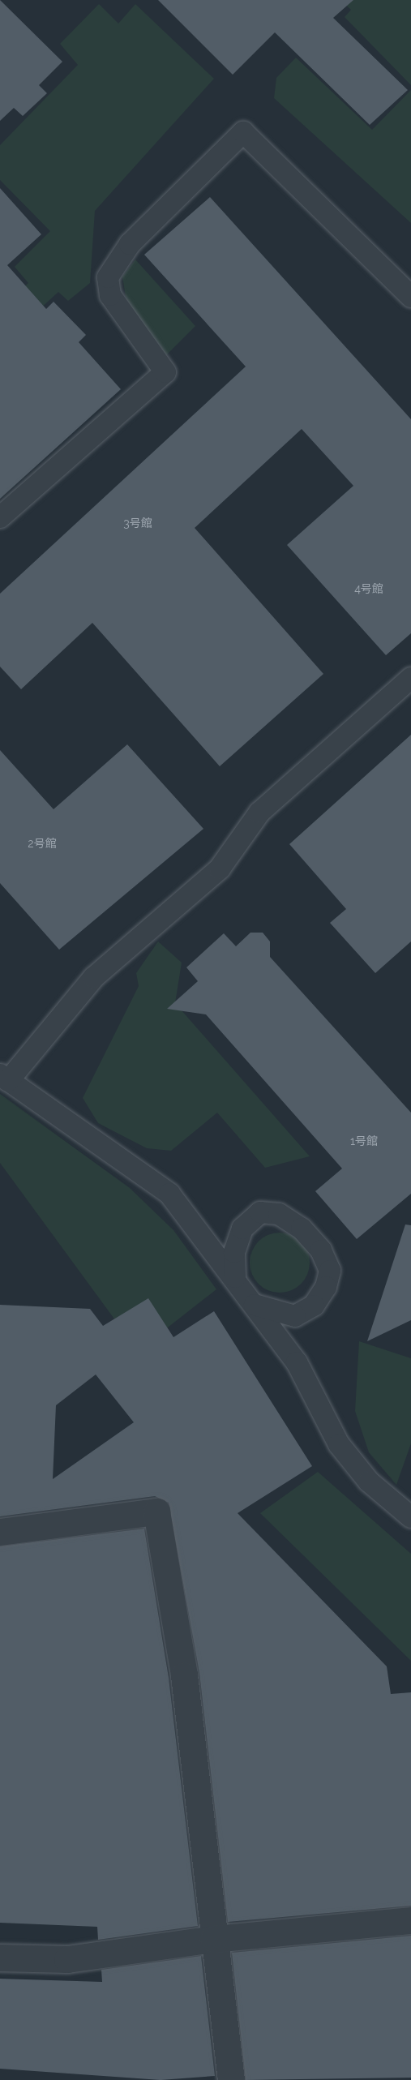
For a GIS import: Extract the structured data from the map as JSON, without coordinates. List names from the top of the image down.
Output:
{
  "house_numbers": [
    "3号館",
    "4号館",
    "2号館",
    "1号館"
  ]
}
